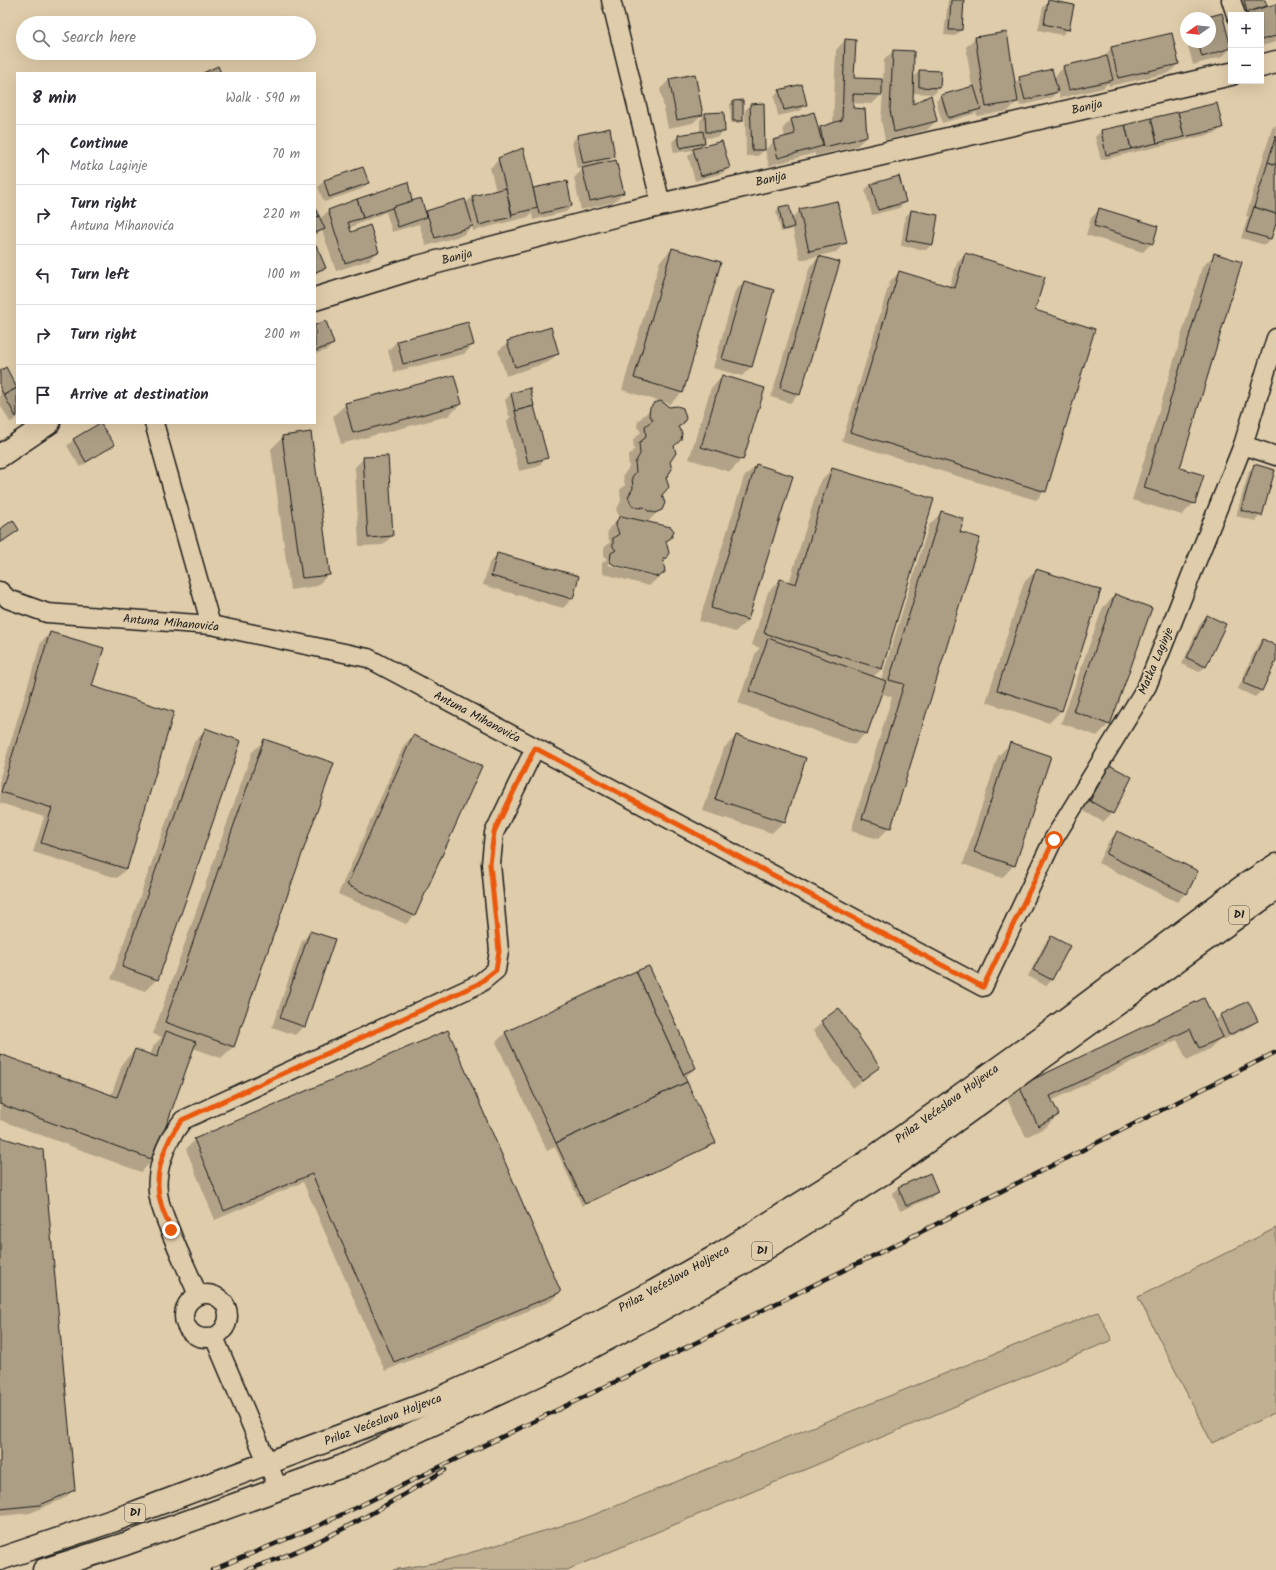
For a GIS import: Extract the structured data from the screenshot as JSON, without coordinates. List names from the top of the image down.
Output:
{
  "streets": {
    "main road": ["Banija", "D1", "Prilaz Većeslava Holjevca"],
    "street": ["Antuna Mihanovića", "Matka Laginje"]
  },
  "crossings": [
    ["Antuna Mihanovića", "Matka Laginje"]
  ],
  "north": "left",
  "page": {
    "map_buttons": ["+", "−"],
    "search": "Search here",
    "heading": ["8 min", "Walk · 590 m"],
    "list": [
      ["Continue", "Matka Laginje", "70 m"],
      ["Turn right", "Antuna Mihanovića", "220 m"],
      ["Turn left", "100 m"],
      ["Turn right", "200 m"],
      "Arrive at destination"
    ]
  }
}
